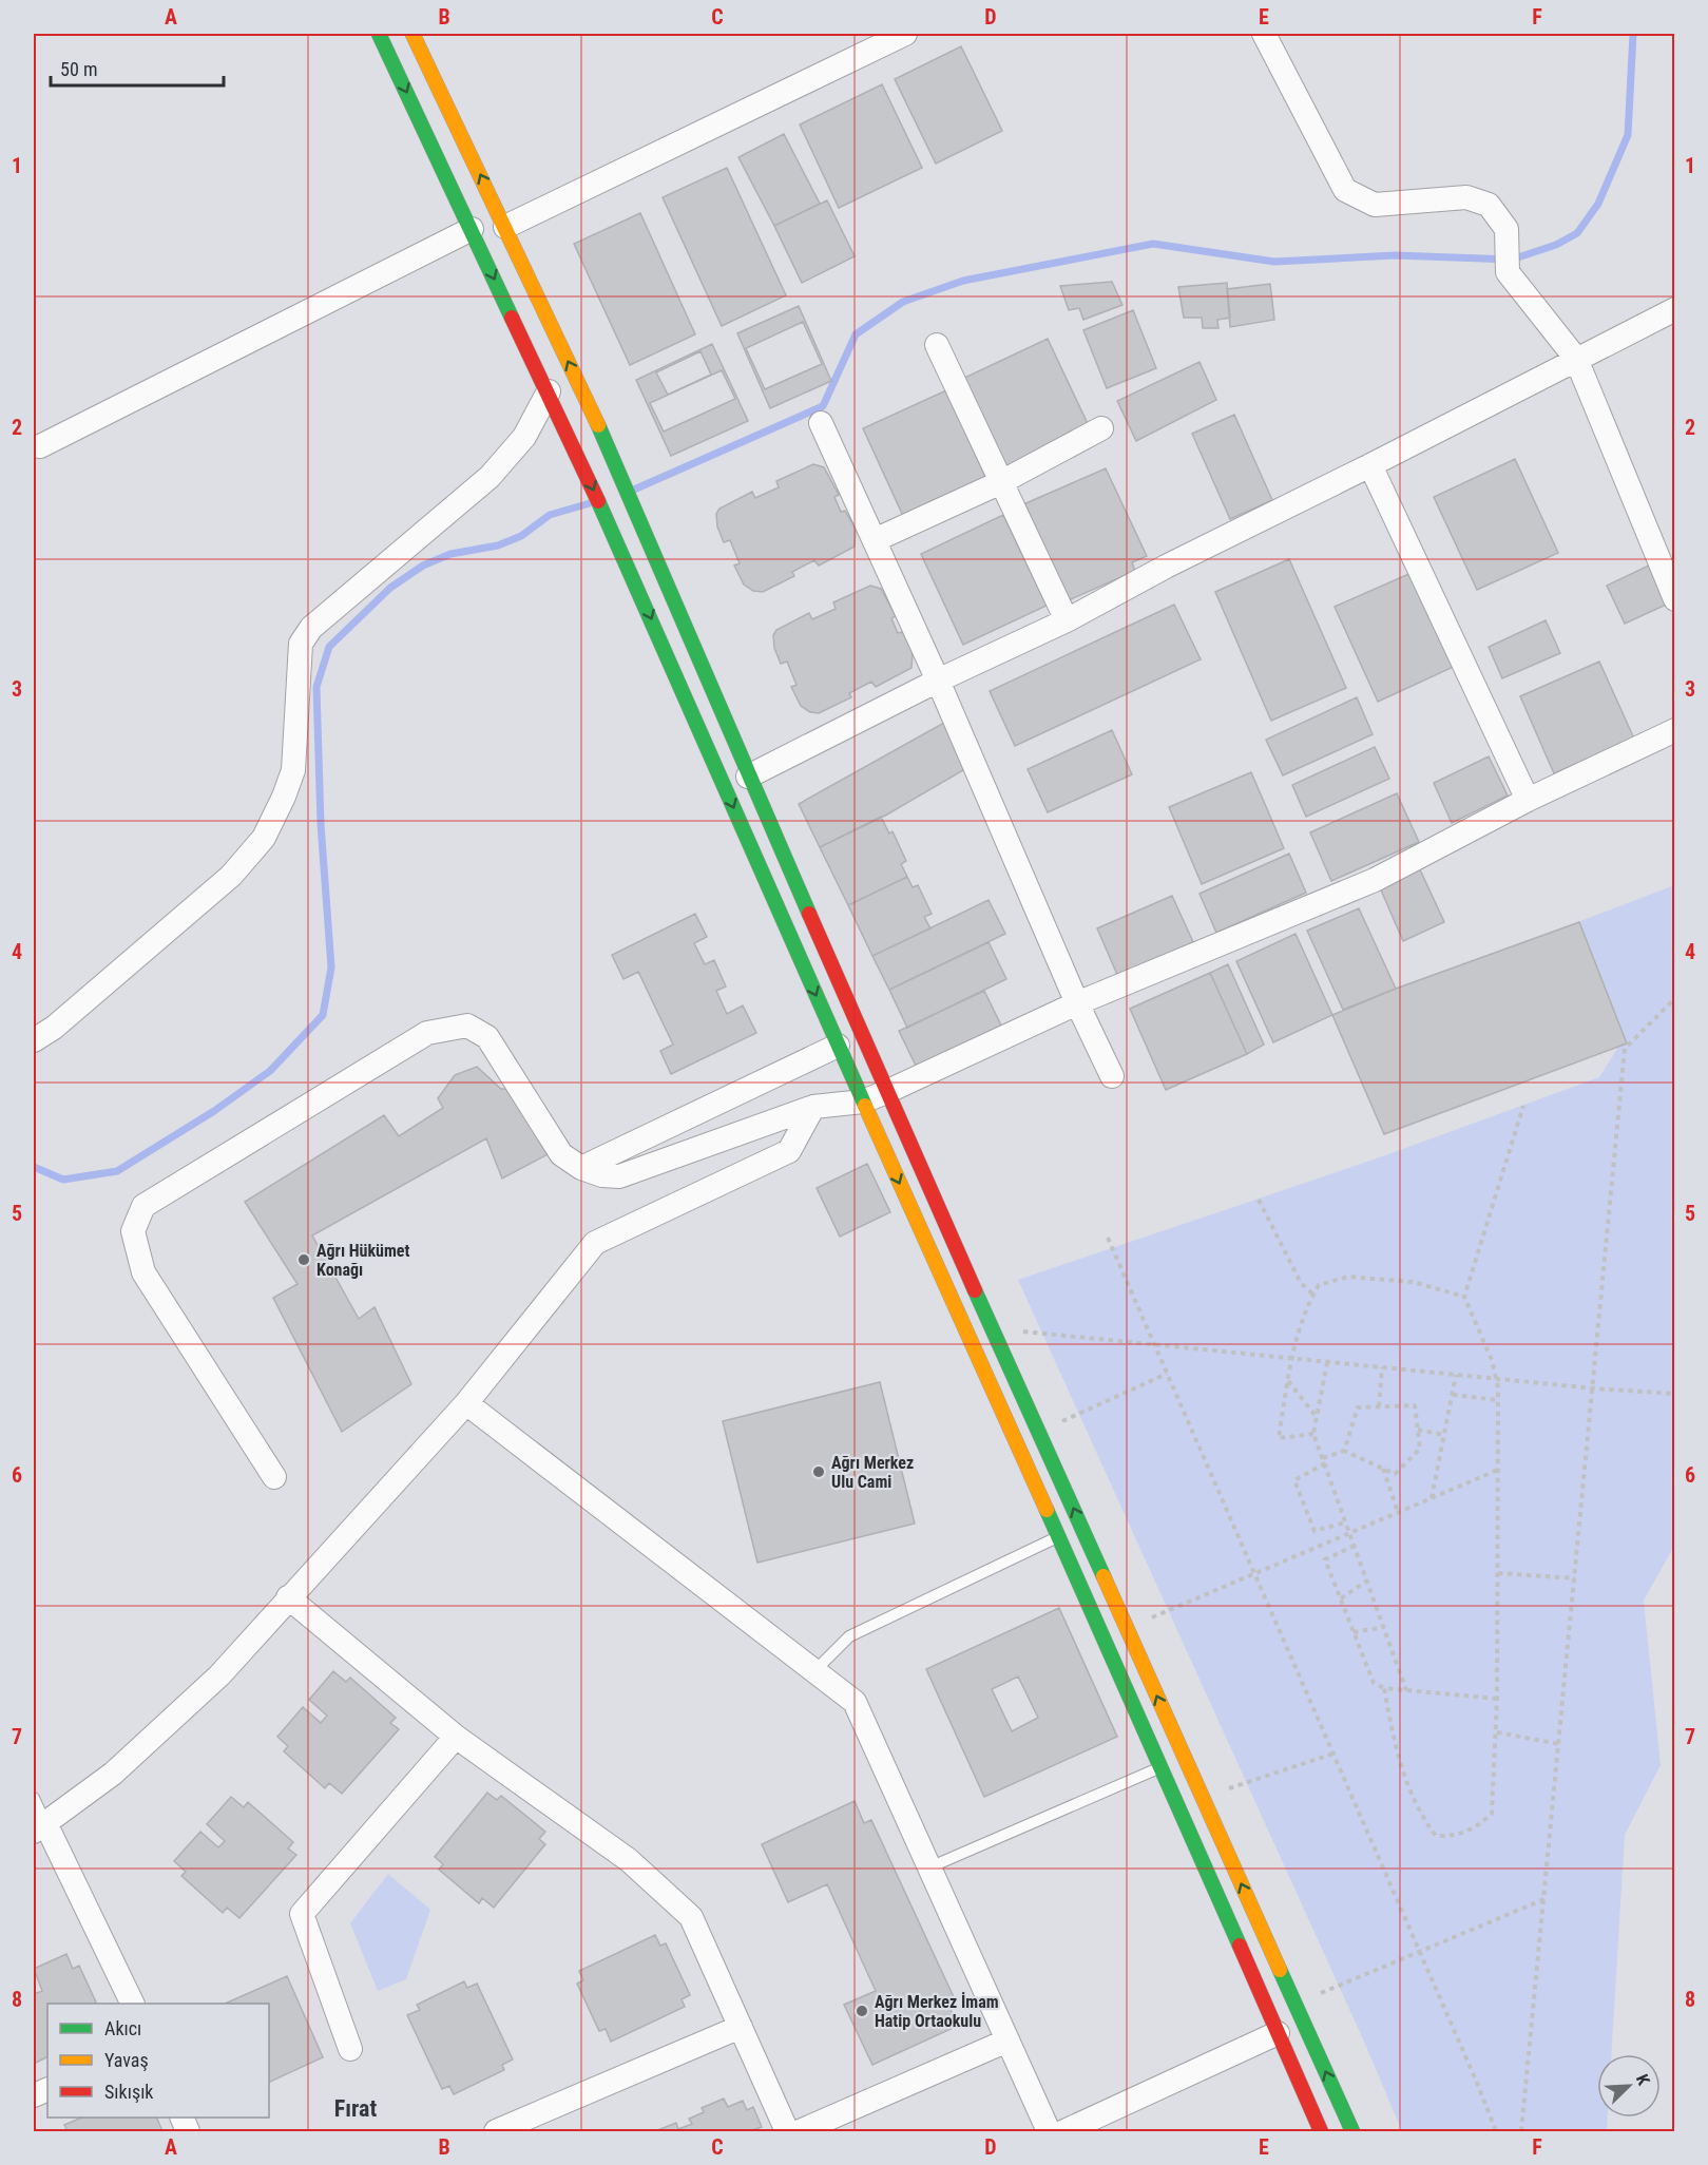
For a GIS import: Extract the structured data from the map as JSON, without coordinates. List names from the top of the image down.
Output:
{
  "districts": ["Fırat"],
  "places": ["Ağrı Hükümet Konağı", "Ağrı Merkez Ulu Cami", "Ağrı Merkez İmam Hatip Ortaokulu"],
  "legend": ["Akıcı", "Yavaş", "Sıkışık"],
  "scale_bar": "50 m",
  "north": "top right",
  "grid": {
    "columns": [
      "A",
      "B",
      "C",
      "D",
      "E",
      "F"
    ],
    "rows": [
      "1",
      "2",
      "3",
      "4",
      "5",
      "6",
      "7",
      "8"
    ]
  }
}
